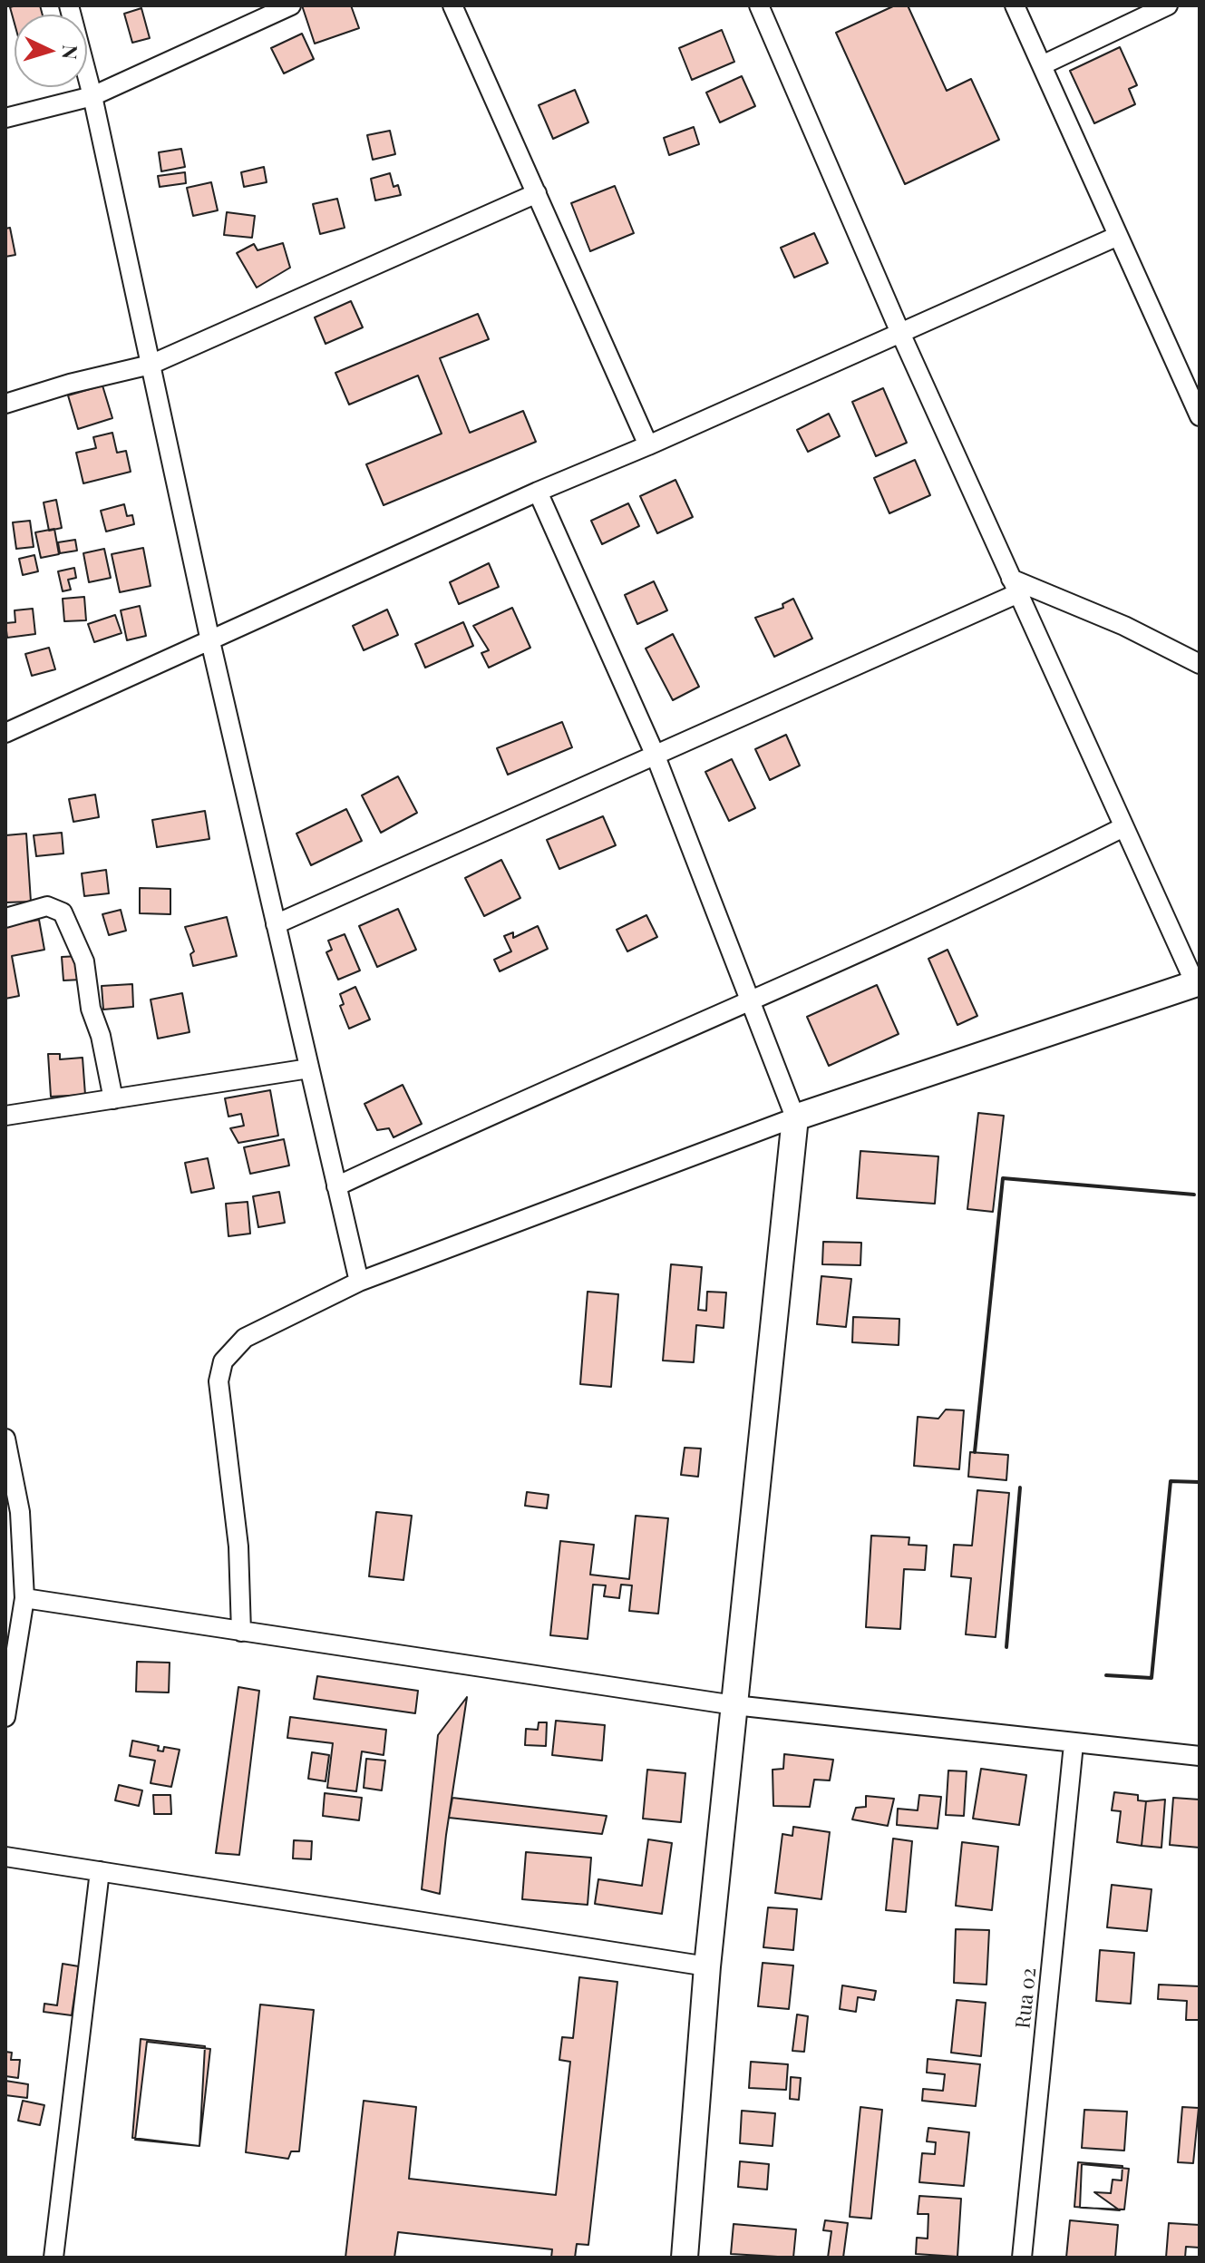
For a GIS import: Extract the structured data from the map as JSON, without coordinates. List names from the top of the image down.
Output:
{
  "streets": {
    "street": ["Rua 02"]
  },
  "north": "right"
}
